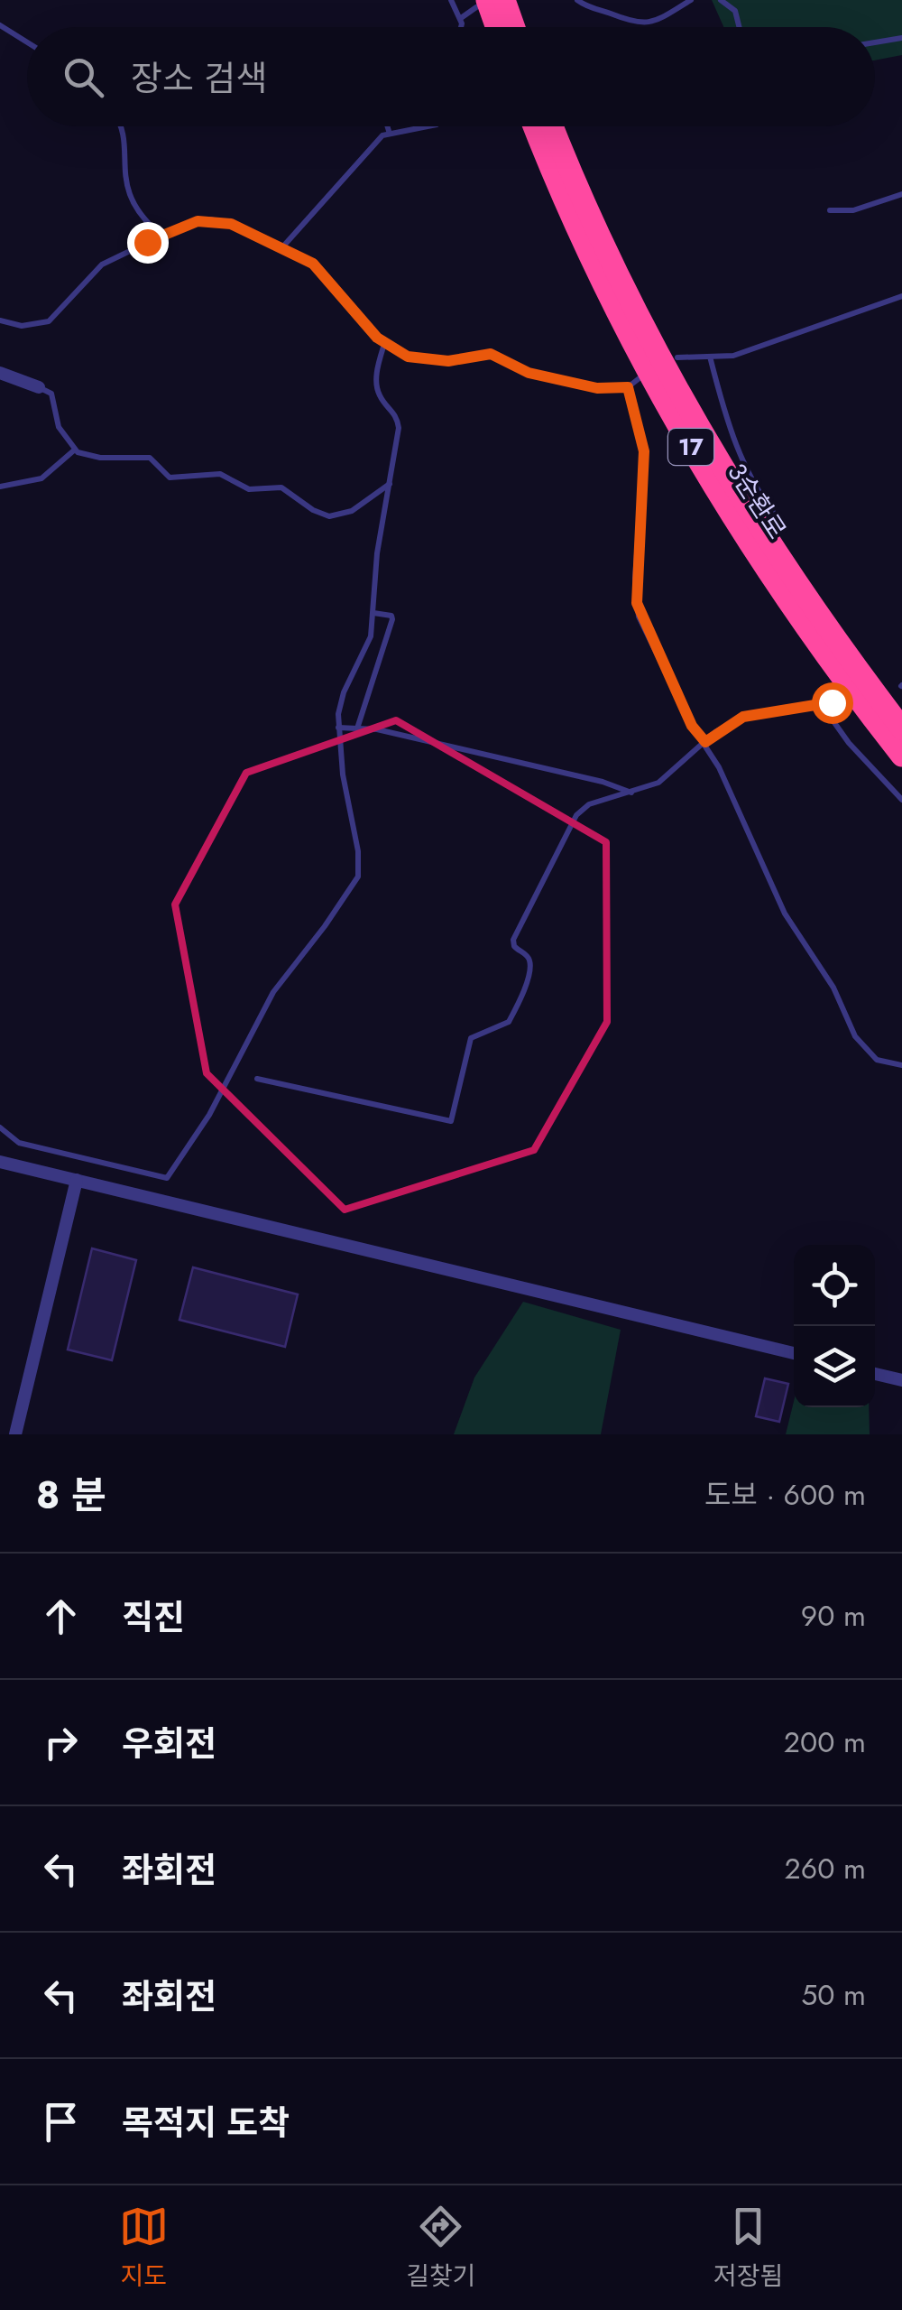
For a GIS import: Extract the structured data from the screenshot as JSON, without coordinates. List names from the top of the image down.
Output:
{
  "streets": {
    "highway": ["17", "3순환로"]
  },
  "page": {
    "search": "장소 검색",
    "heading": ["8 분", "도보 · 600 m"],
    "list": [
      ["직진", "90 m"],
      ["우회전", "200 m"],
      ["좌회전", "260 m"],
      ["좌회전", "50 m"],
      "목적지 도착"
    ],
    "nav": ["지도", "길찾기", "저장됨"]
  }
}
